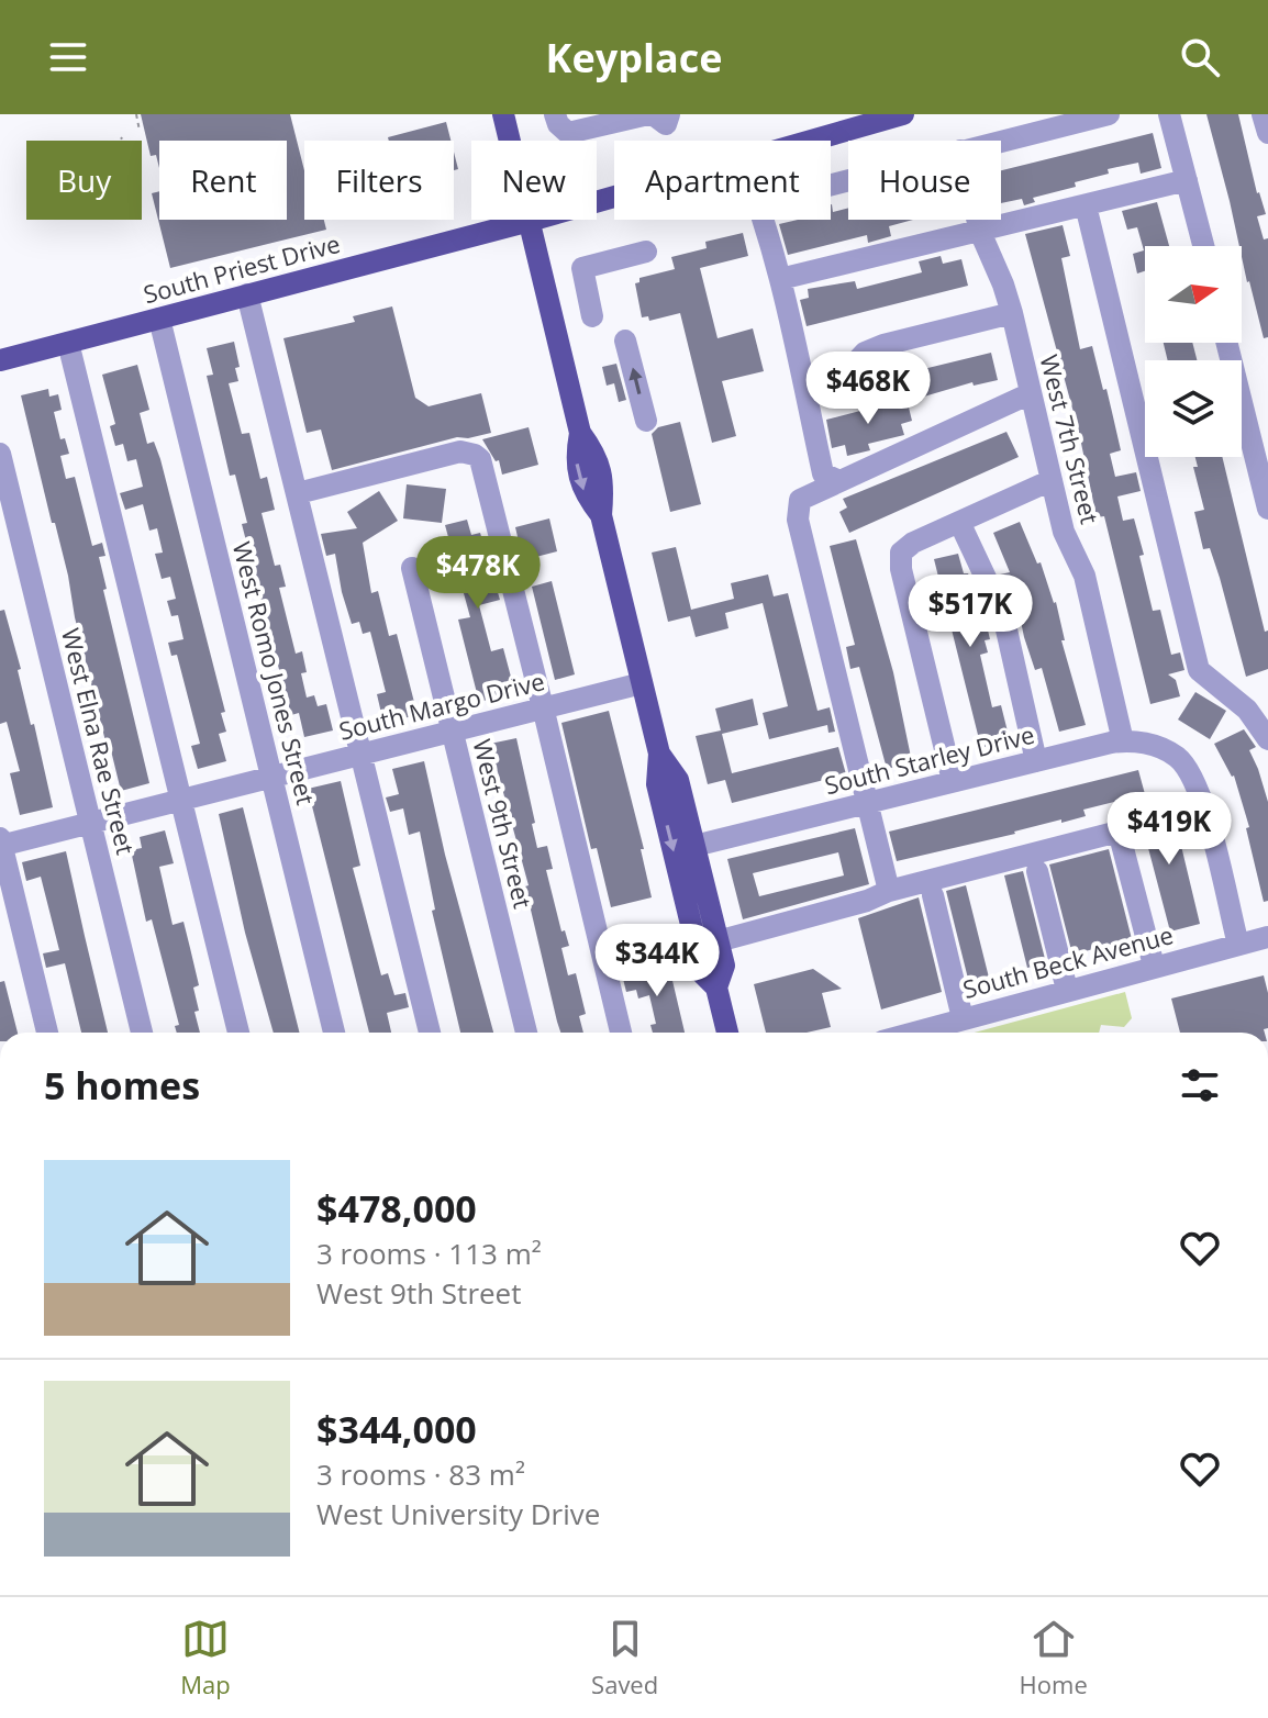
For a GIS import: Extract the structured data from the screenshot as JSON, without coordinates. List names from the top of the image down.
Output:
{
  "streets": {
    "main road": ["South Priest Drive"],
    "street": [
      "West 7th Street",
      "West Romo Jones Street",
      "South Margo Drive",
      "West Elna Rae Street",
      "South Starley Drive",
      "West 9th Street",
      "South Beck Avenue"
    ]
  },
  "crossings": [
    ["South Priest Drive", "West Romo Jones Street"],
    ["West 7th Street", "South Starley Drive"],
    ["West Romo Jones Street", "South Margo Drive"],
    ["South Margo Drive", "West Elna Rae Street"],
    ["South Margo Drive", "West 9th Street"],
    ["South Starley Drive", "South Beck Avenue"]
  ],
  "north": "right",
  "page": {
    "header": "Keyplace",
    "chip": [
      "Buy",
      "Rent",
      "Filters",
      "New",
      "Apartment",
      "House"
    ],
    "price": [
      "$468K",
      "$478K",
      "$517K",
      "$419K",
      "$344K"
    ],
    "heading": "5 homes",
    "list": [
      {
        "name": "$478,000",
        "note": "3 rooms · 113 m² · West 9th Street"
      },
      {
        "name": "$344,000",
        "note": "3 rooms · 83 m² · West University Drive"
      }
    ],
    "tabs": ["Map", "Saved", "Home"]
  }
}
